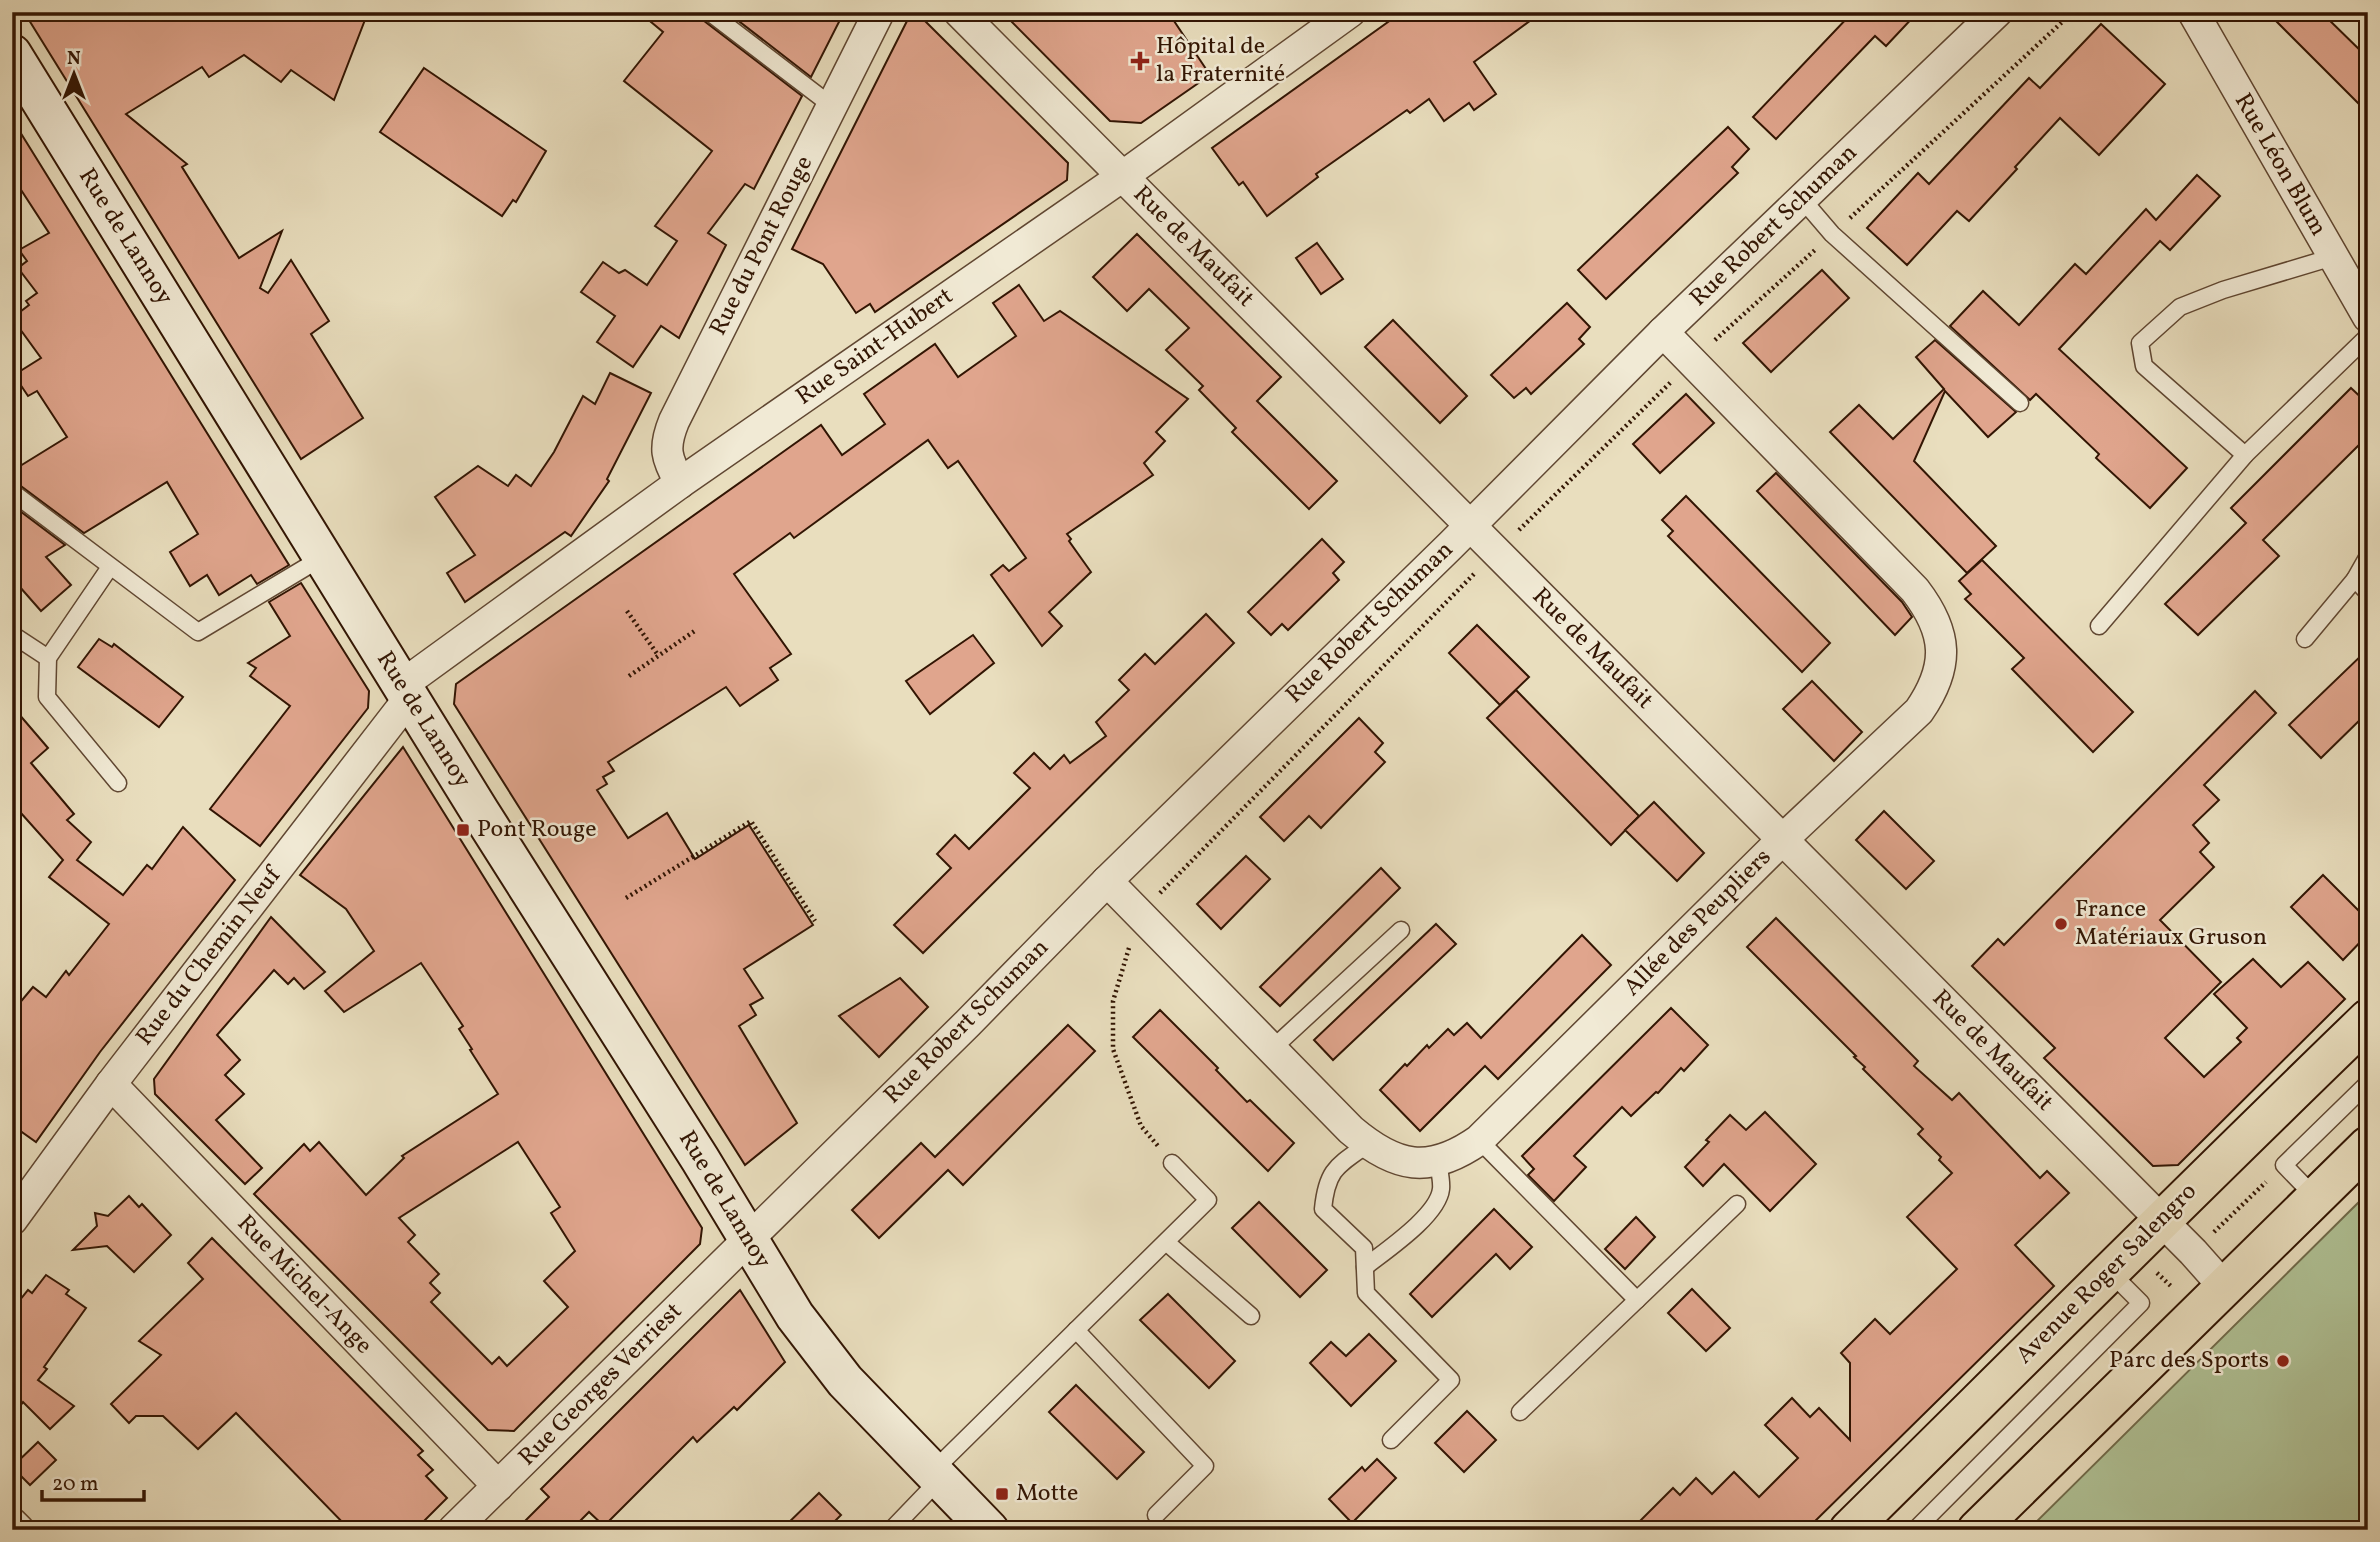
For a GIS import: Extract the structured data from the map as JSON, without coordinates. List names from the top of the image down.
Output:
{
  "streets": {
    "main road": ["Rue de Lannoy", "Avenue Roger Salengro"],
    "street": [
      "Rue Léon Blum",
      "Rue Robert Schuman",
      "Rue du Pont Rouge",
      "Rue de Maufait",
      "Rue Saint-Hubert",
      "Allée des Peupliers",
      "Rue du Chemin Neuf",
      "Rue Michel-Ange",
      "Rue Georges Verriest"
    ]
  },
  "crossings": [
    ["Rue Robert Schuman", "Rue de Lannoy"],
    ["Rue Robert Schuman", "Rue de Maufait"],
    ["Rue Robert Schuman", "Allée des Peupliers"],
    ["Rue Robert Schuman", "Rue Georges Verriest"],
    ["Rue de Lannoy", "Rue Saint-Hubert"],
    ["Rue de Lannoy", "Rue du Chemin Neuf"],
    ["Rue de Lannoy", "Rue Georges Verriest"],
    ["Rue du Pont Rouge", "Rue Saint-Hubert"],
    ["Rue de Maufait", "Rue Saint-Hubert"],
    ["Rue de Maufait", "Allée des Peupliers"],
    ["Rue de Maufait", "Avenue Roger Salengro"],
    ["Rue Saint-Hubert", "Rue du Chemin Neuf"],
    ["Rue du Chemin Neuf", "Rue Michel-Ange"],
    ["Rue Michel-Ange", "Rue Georges Verriest"]
  ],
  "places": {
    "health": ["Hôpital de la Fraternité"],
    "transit": ["Pont Rouge", "Motte"],
    "other": ["France Matériaux Gruson", "Parc des Sports"]
  },
  "scale_bar": "20 m",
  "north": "top"
}
